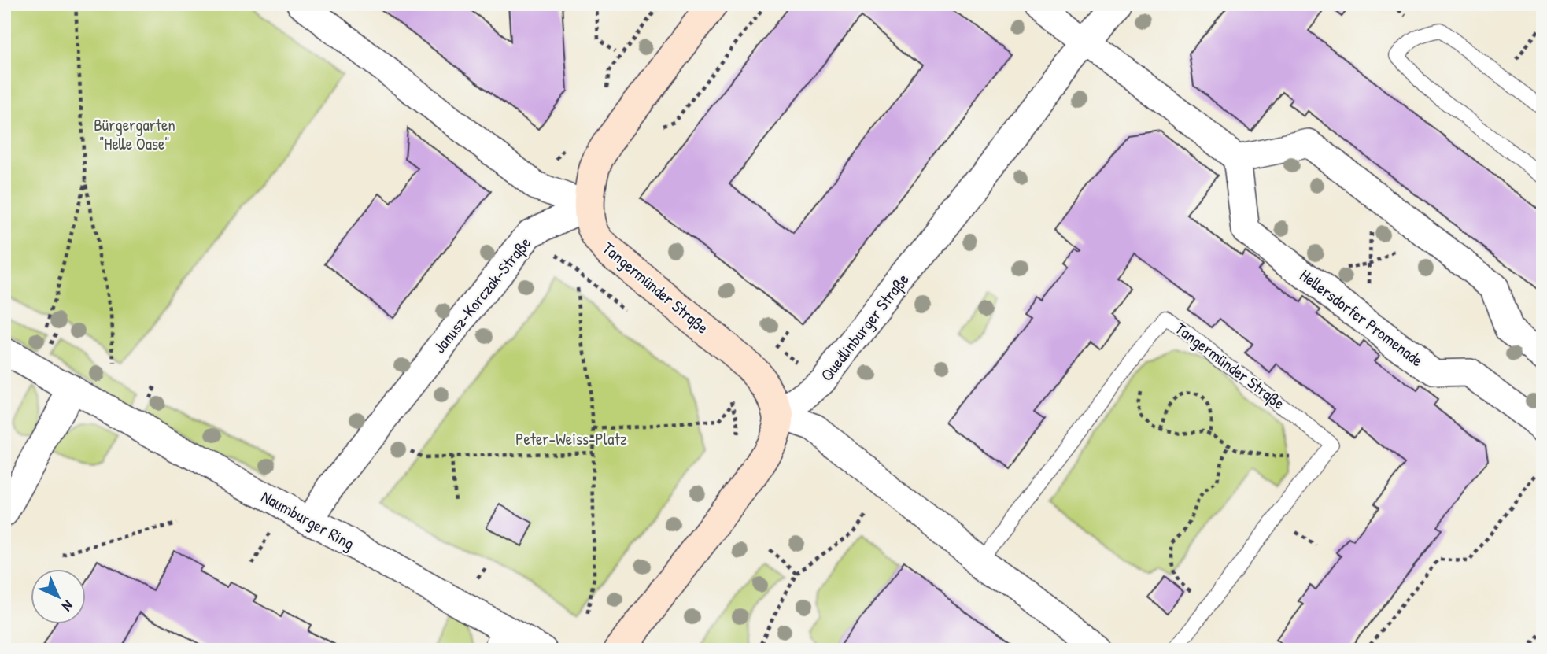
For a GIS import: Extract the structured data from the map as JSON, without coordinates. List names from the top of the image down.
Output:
{
  "streets": {
    "street": [
      "Tangermünder Straße",
      "Janusz-Korczak-Straße",
      "Hellersdorfer Promenade",
      "Quedlinburger Straße",
      "Naumburger Ring"
    ]
  },
  "crossings": [
    ["Tangermünder Straße", "Janusz-Korczak-Straße"],
    ["Tangermünder Straße", "Quedlinburger Straße"],
    ["Janusz-Korczak-Straße", "Naumburger Ring"]
  ],
  "parks": ["Bürgergarten \"Helle Oase\"", "Peter-Weiss-Platz"],
  "north": "bottom right"
}
